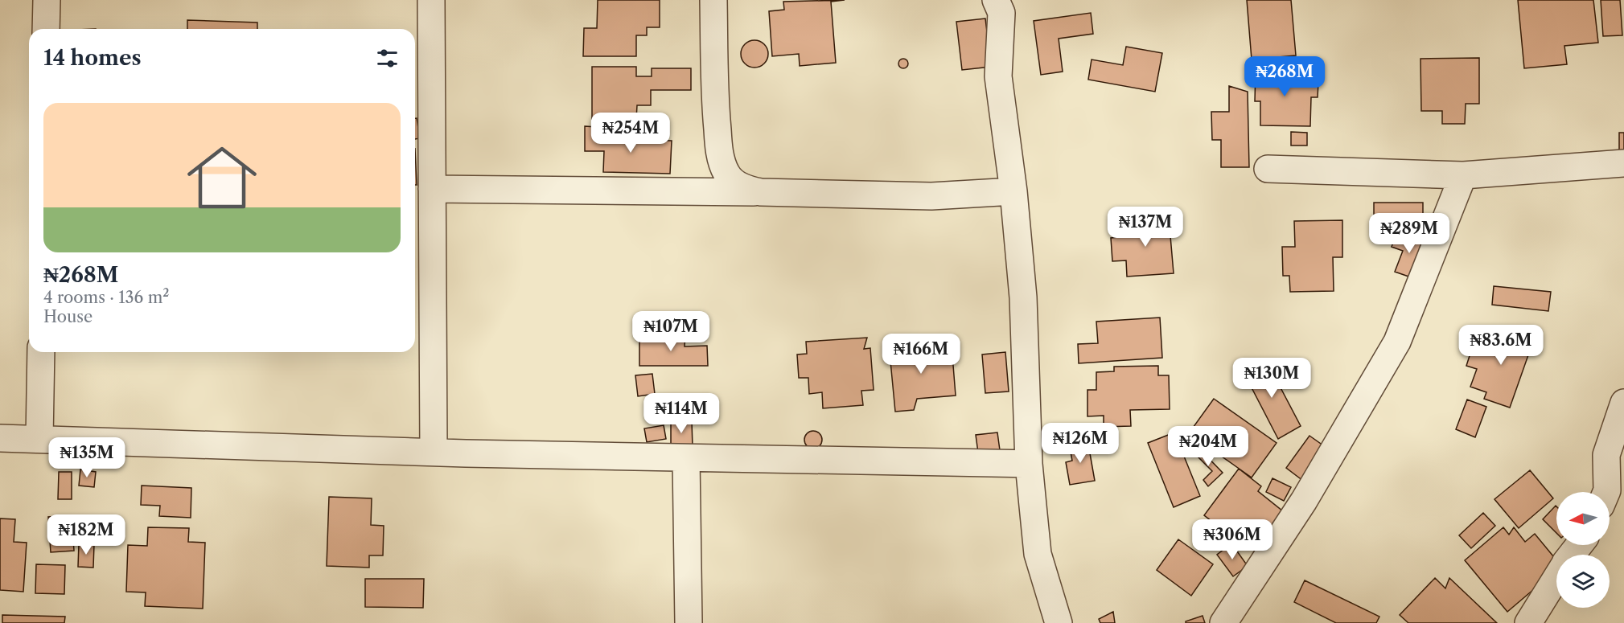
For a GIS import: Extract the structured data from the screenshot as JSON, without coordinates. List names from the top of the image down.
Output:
{
  "north": "left",
  "page": {
    "heading": "14 homes",
    "price": [
      "₦268M",
      "₦254M",
      "₦137M",
      "₦289M",
      "₦107M",
      "₦83.6M",
      "₦166M",
      "₦130M",
      "₦114M",
      "₦126M",
      "₦204M",
      "₦135M",
      "₦182M",
      "₦306M"
    ],
    "list": [
      {
        "name": "₦268M",
        "note": "4 rooms · 136 m² · House"
      }
    ]
  }
}
